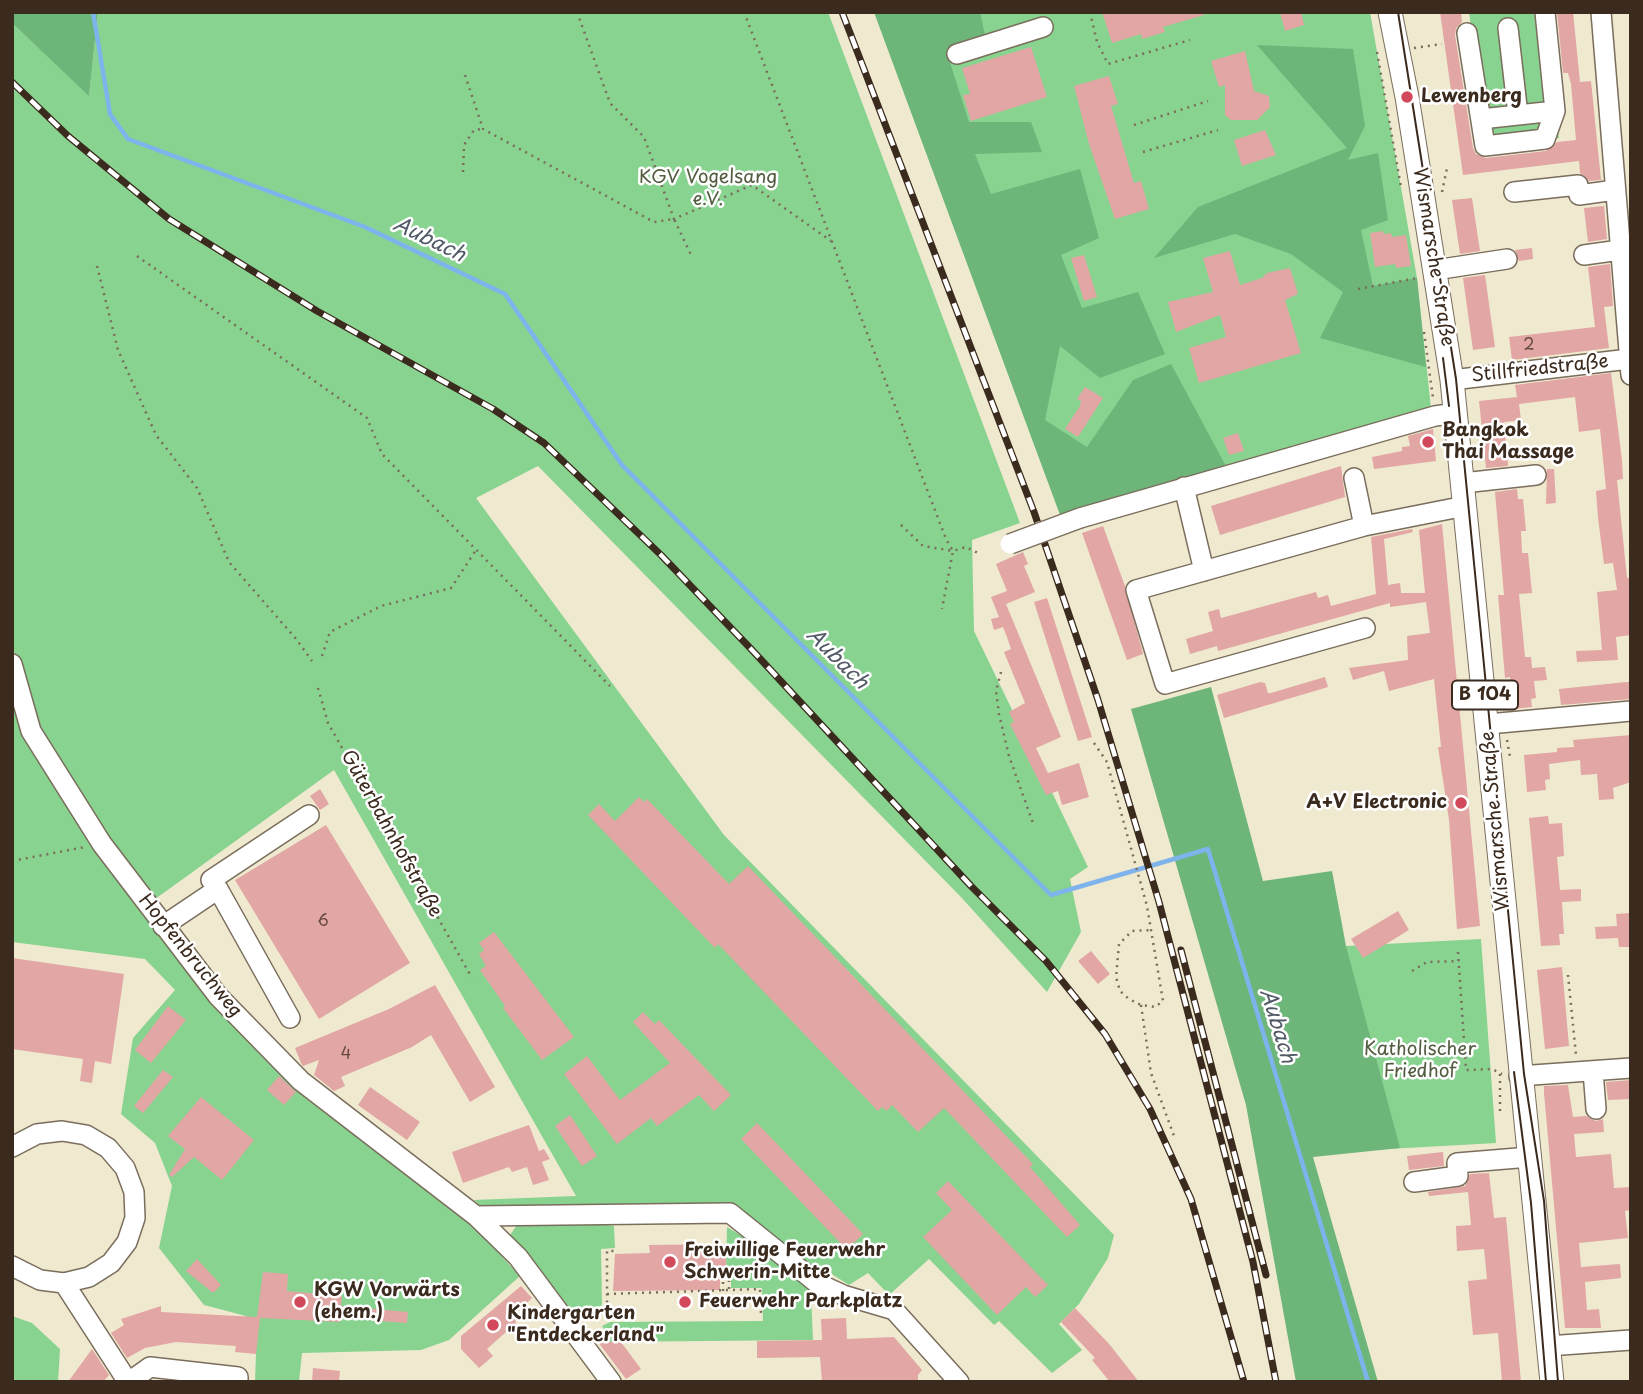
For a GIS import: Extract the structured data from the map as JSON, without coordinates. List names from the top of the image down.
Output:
{
  "streets": {
    "main road": ["Wismarsche Straße", "B 104"],
    "street": ["Stillfriedstraße", "Hopfenbruchweg"],
    "path": ["Güterbahnhofstraße"]
  },
  "crossings": [
    ["Wismarsche Straße", "Stillfriedstraße"]
  ],
  "water": ["Aubach"],
  "parks": ["KGV Vogelsang e.V.", "Katholischer Friedhof"],
  "places": [
    "Lewenberg",
    "Bangkok Thai Massage",
    "A+V Electronic",
    "Freiwillige Feuerwehr Schwerin-Mitte",
    "KGW Vorwärts (ehem.)",
    "Feuerwehr Parkplatz",
    "Kindergarten \"Entdeckerland\""
  ],
  "house_numbers": ["2", "6", "4"]
}
